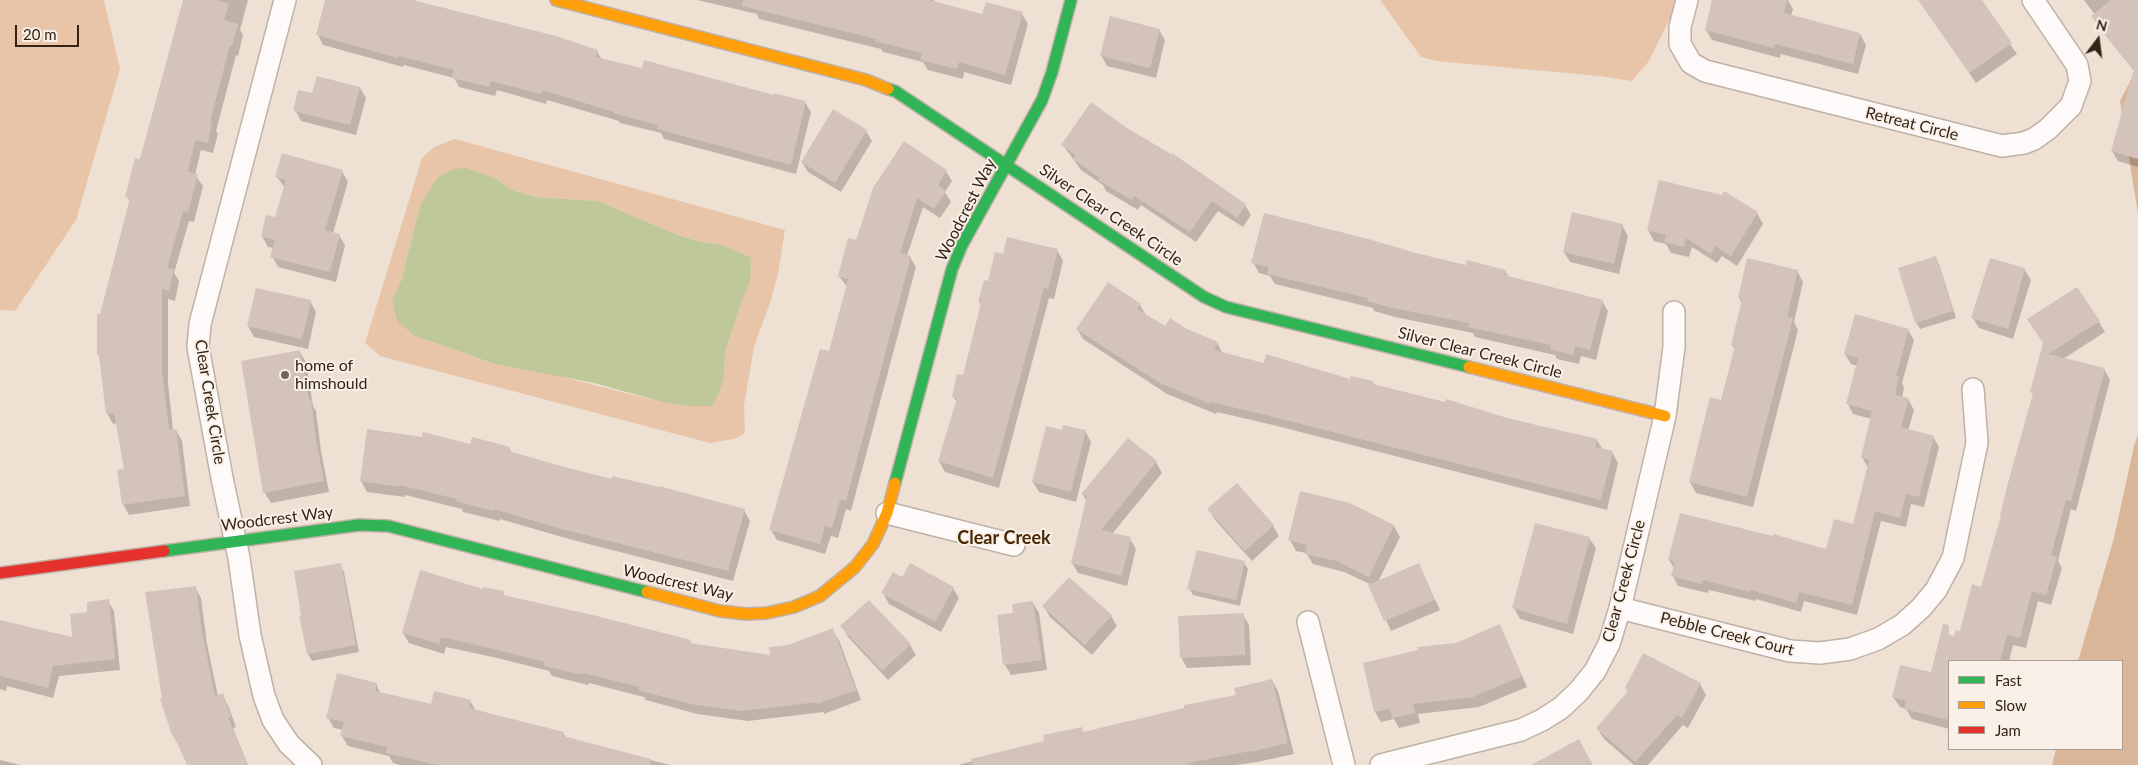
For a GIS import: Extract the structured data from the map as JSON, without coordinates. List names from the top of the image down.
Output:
{
  "streets": {
    "street": [
      "Retreat Circle",
      "Woodcrest Way",
      "Silver Clear Creek Circle",
      "Clear Creek Circle",
      "Pebble Creek Court"
    ]
  },
  "crossings": [
    ["Woodcrest Way", "Silver Clear Creek Circle"],
    ["Woodcrest Way", "Clear Creek Circle"],
    ["Silver Clear Creek Circle", "Clear Creek Circle"],
    ["Clear Creek Circle", "Pebble Creek Court"]
  ],
  "districts": ["Clear Creek"],
  "places": ["home of himshould"],
  "legend": ["Fast", "Slow", "Jam"],
  "scale_bar": "20 m",
  "north": "top"
}
